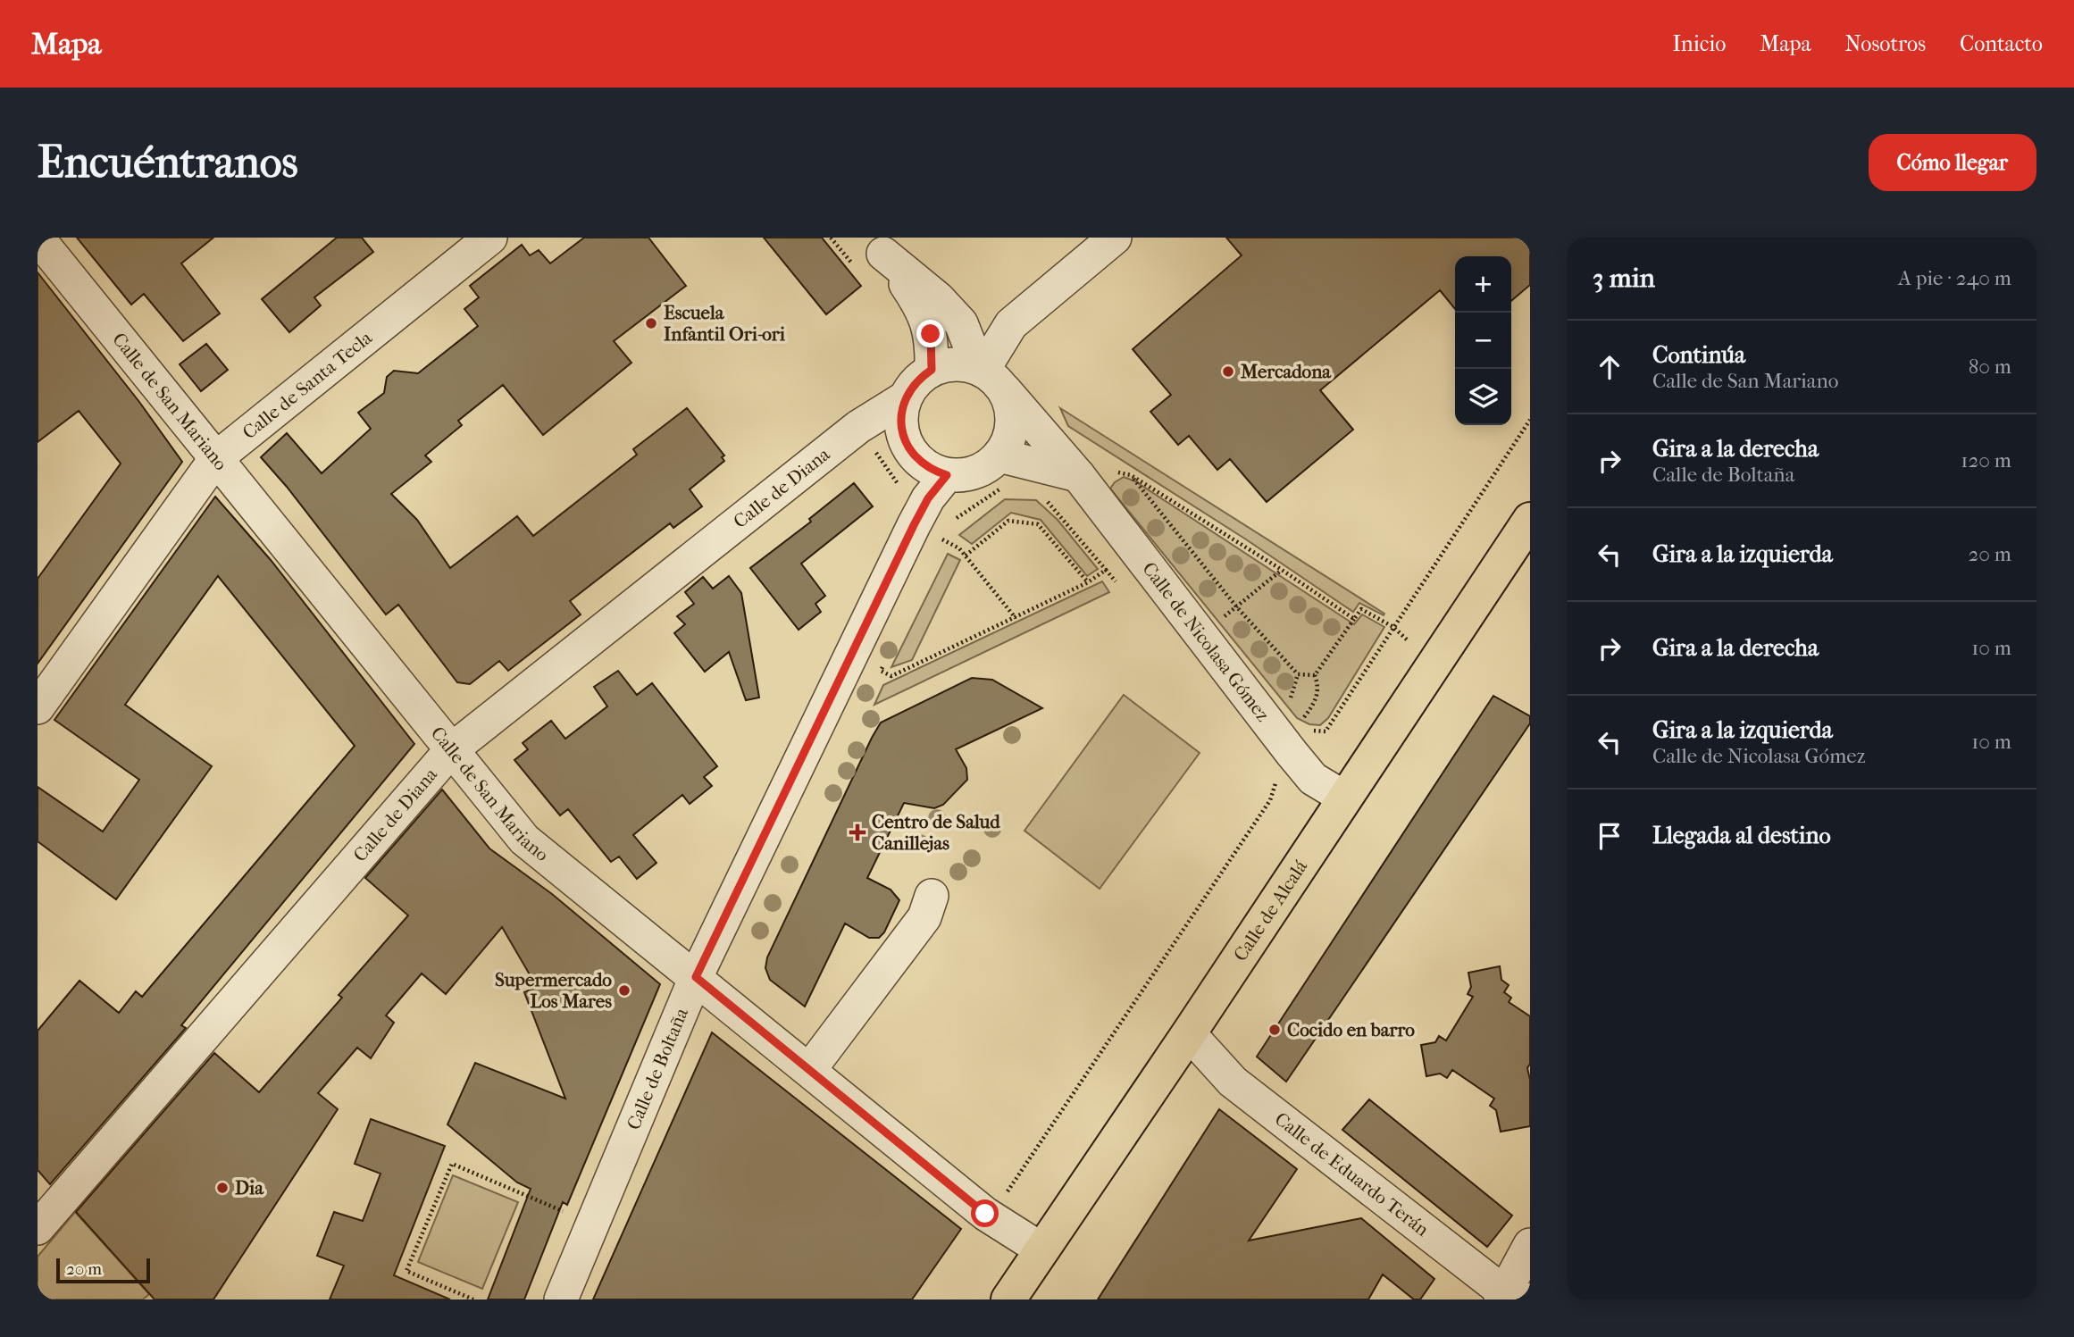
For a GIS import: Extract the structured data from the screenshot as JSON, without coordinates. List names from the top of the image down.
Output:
{
  "streets": {
    "main road": ["Calle de Alcalá"],
    "street": [
      "Calle de Santa Tecla",
      "Calle de San Mariano",
      "Calle de Diana",
      "Calle de Nicolasa Gómez",
      "Calle de Boltaña",
      "Calle de Eduardo Terán"
    ]
  },
  "crossings": [
    ["Calle de Santa Tecla", "Calle de San Mariano"],
    ["Calle de San Mariano", "Calle de Diana"],
    ["Calle de San Mariano", "Calle de Alcalá"],
    ["Calle de San Mariano", "Calle de Boltaña"],
    ["Calle de Diana", "Calle de Nicolasa Gómez"],
    ["Calle de Diana", "Calle de Boltaña"],
    ["Calle de Nicolasa Gómez", "Calle de Alcalá"],
    ["Calle de Nicolasa Gómez", "Calle de Boltaña"],
    ["Calle de Alcalá", "Calle de Eduardo Terán"]
  ],
  "places": {
    "other": [
      "Escuela Infantil Ori-ori",
      "Mercadona",
      "Supermercado Los Mares",
      "Cocido en barro",
      "Dia"
    ],
    "health": ["Centro de Salud Canillejas"]
  },
  "scale_bar": "20 m",
  "page": {
    "header": "Mapa",
    "nav": [
      "Inicio",
      "Mapa",
      "Nosotros",
      "Contacto"
    ],
    "buttons": "Cómo llegar",
    "title": "Encuéntranos",
    "heading": ["3 min", "A pie · 240 m"],
    "map_buttons": ["+", "−"],
    "list": [
      ["Continúa", "Calle de San Mariano", "80 m"],
      ["Gira a la derecha", "Calle de Boltaña", "120 m"],
      ["Gira a la izquierda", "20 m"],
      ["Gira a la derecha", "10 m"],
      ["Gira a la izquierda", "Calle de Nicolasa Gómez", "10 m"],
      "Llegada al destino"
    ],
    "scale": "20 m"
  }
}
